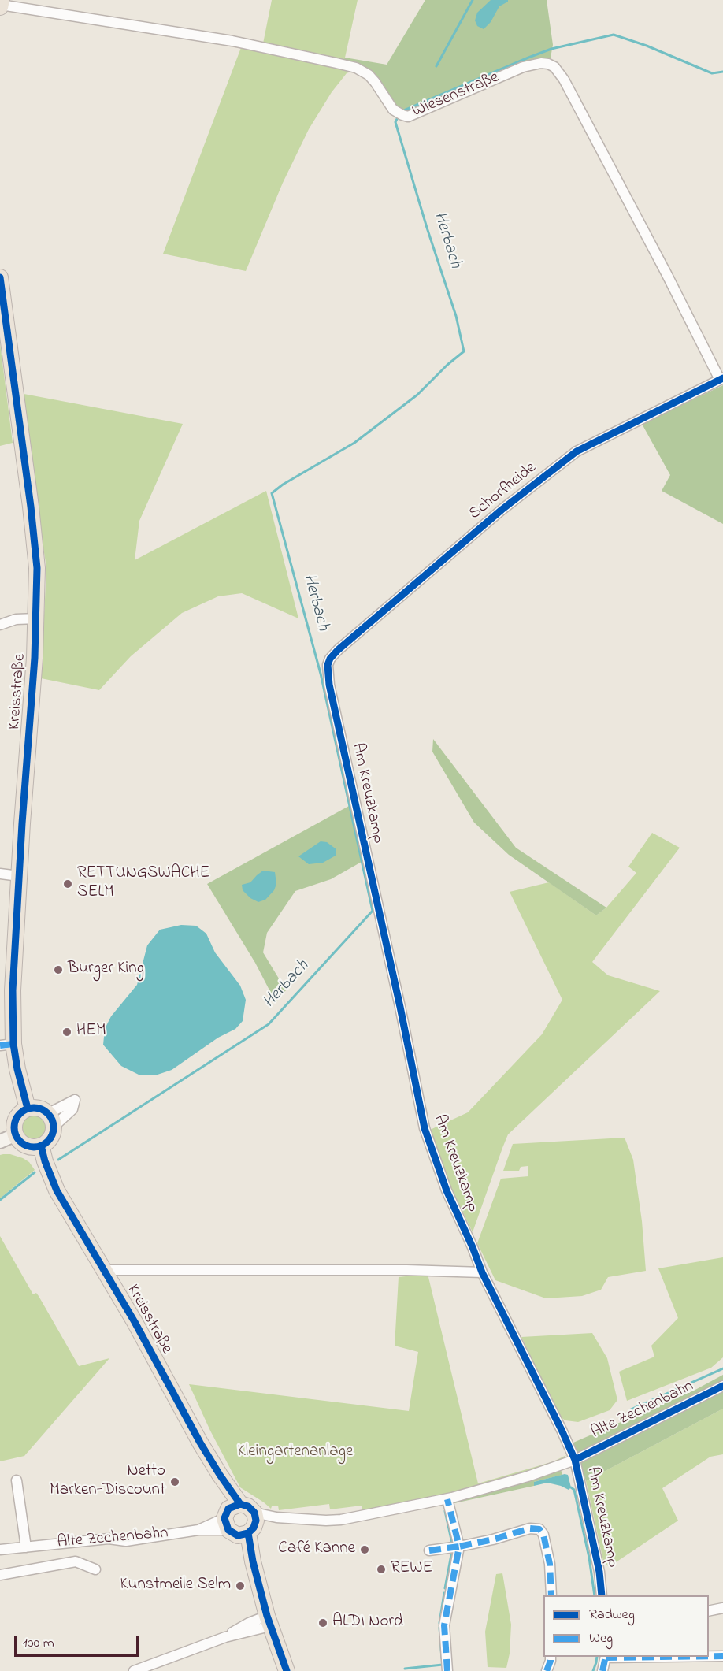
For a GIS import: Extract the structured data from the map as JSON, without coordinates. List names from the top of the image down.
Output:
{
  "streets": {
    "main road": ["Kreisstraße"],
    "street": [
      "Wiesenstraße",
      "Schorfheide",
      "Am Kreuzkamp",
      "Alte Zechenbahn"
    ]
  },
  "crossings": [
    ["Wiesenstraße", "Schorfheide"],
    ["Schorfheide", "Am Kreuzkamp"],
    ["Kreisstraße", "Alte Zechenbahn"],
    ["Am Kreuzkamp", "Alte Zechenbahn"]
  ],
  "water": ["Herbach"],
  "parks": ["Kleingartenanlage"],
  "places": [
    "RETTUNGSWACHE SELM",
    "Burger King",
    "HEM",
    "Netto Marken-Discount",
    "Café Kanne",
    "REWE",
    "Kunstmeile Selm",
    "ALDI Nord"
  ],
  "legend": ["Radweg", "Weg"],
  "scale_bar": "100 m"
}
